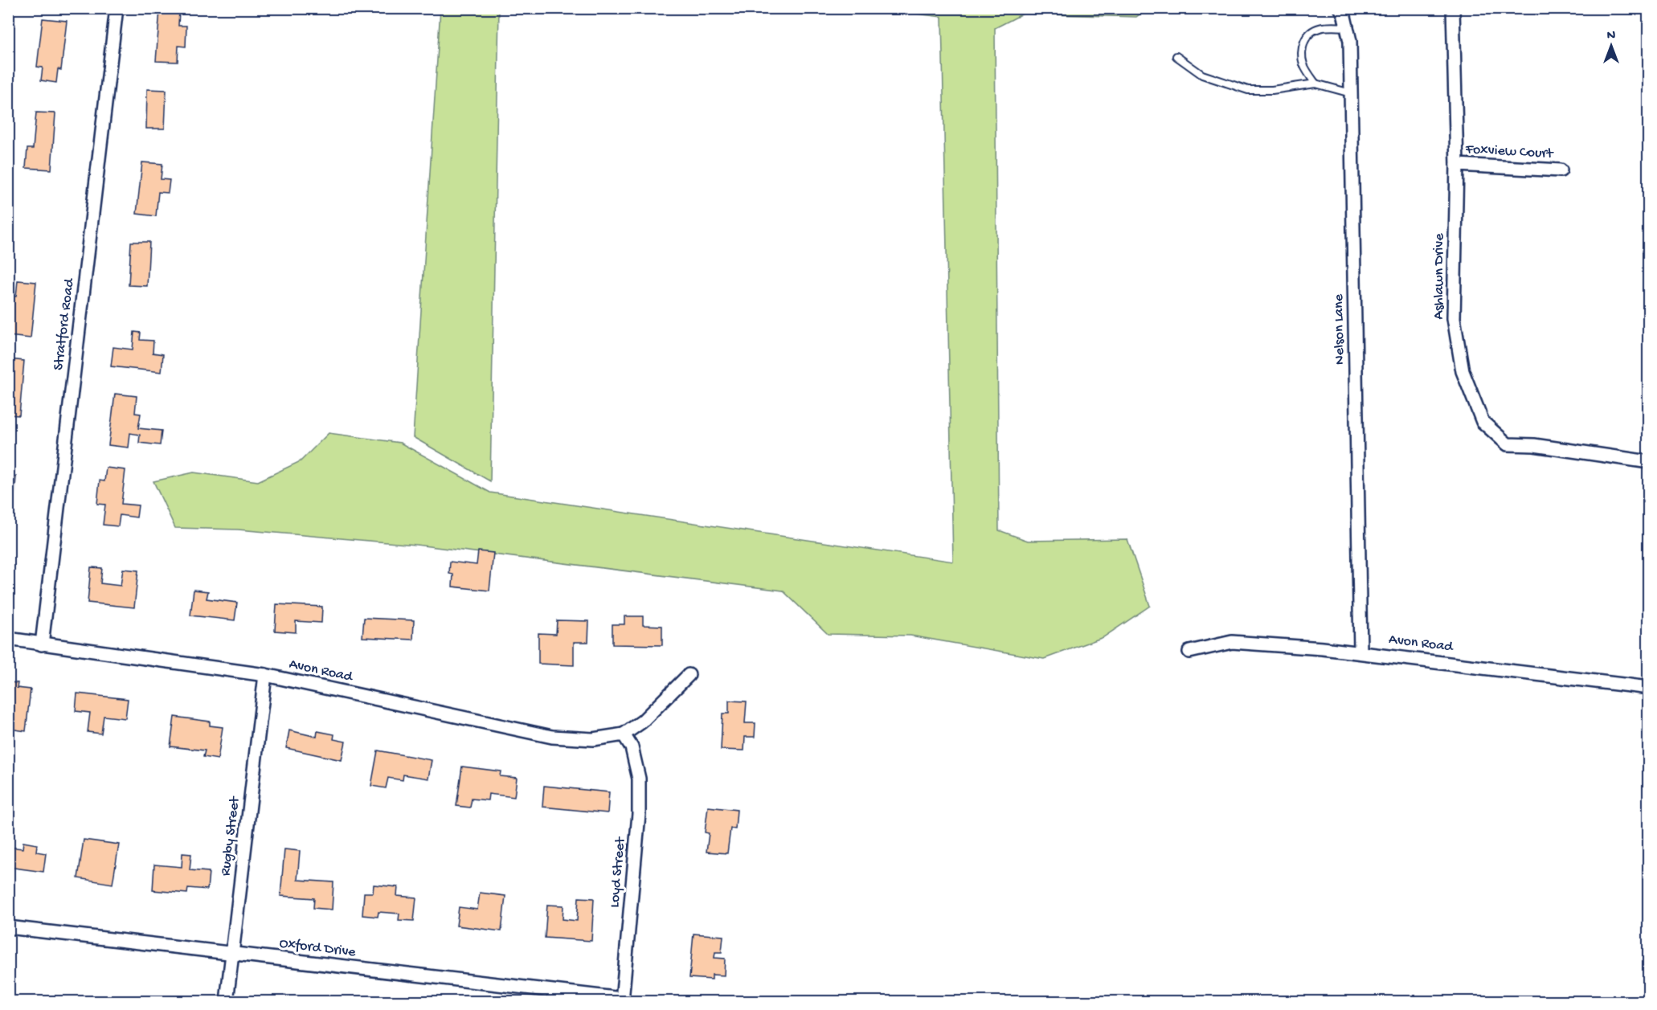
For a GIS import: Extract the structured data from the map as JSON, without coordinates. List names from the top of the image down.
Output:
{
  "streets": {
    "street": [
      "Foxview Court",
      "Ashlawn Drive",
      "Stratford Road",
      "Nelson Lane",
      "Avon Road",
      "Rugby Street",
      "Loyd Street",
      "Oxford Drive"
    ]
  },
  "crossings": [
    ["Foxview Court", "Ashlawn Drive"],
    ["Stratford Road", "Avon Road"],
    ["Nelson Lane", "Avon Road"],
    ["Avon Road", "Rugby Street"],
    ["Avon Road", "Loyd Street"],
    ["Rugby Street", "Oxford Drive"],
    ["Loyd Street", "Oxford Drive"]
  ],
  "north": "top"
}
